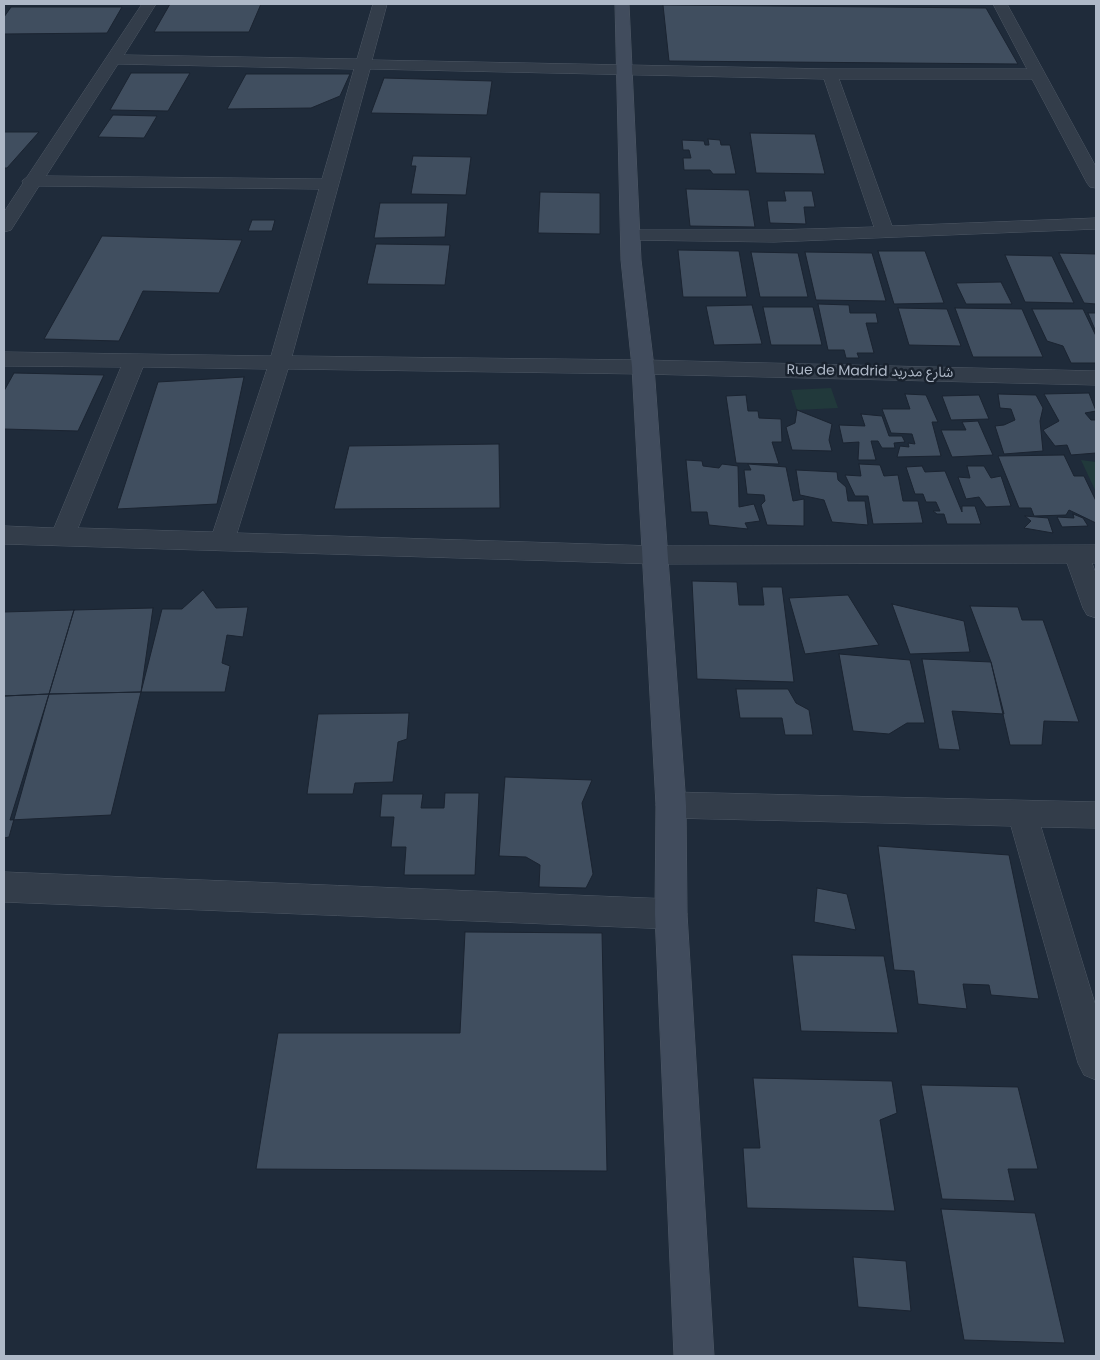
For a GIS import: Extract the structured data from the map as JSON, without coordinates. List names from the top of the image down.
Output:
{
  "streets": {
    "street": ["Rue de Madrid شارع مدريد"]
  }
}
